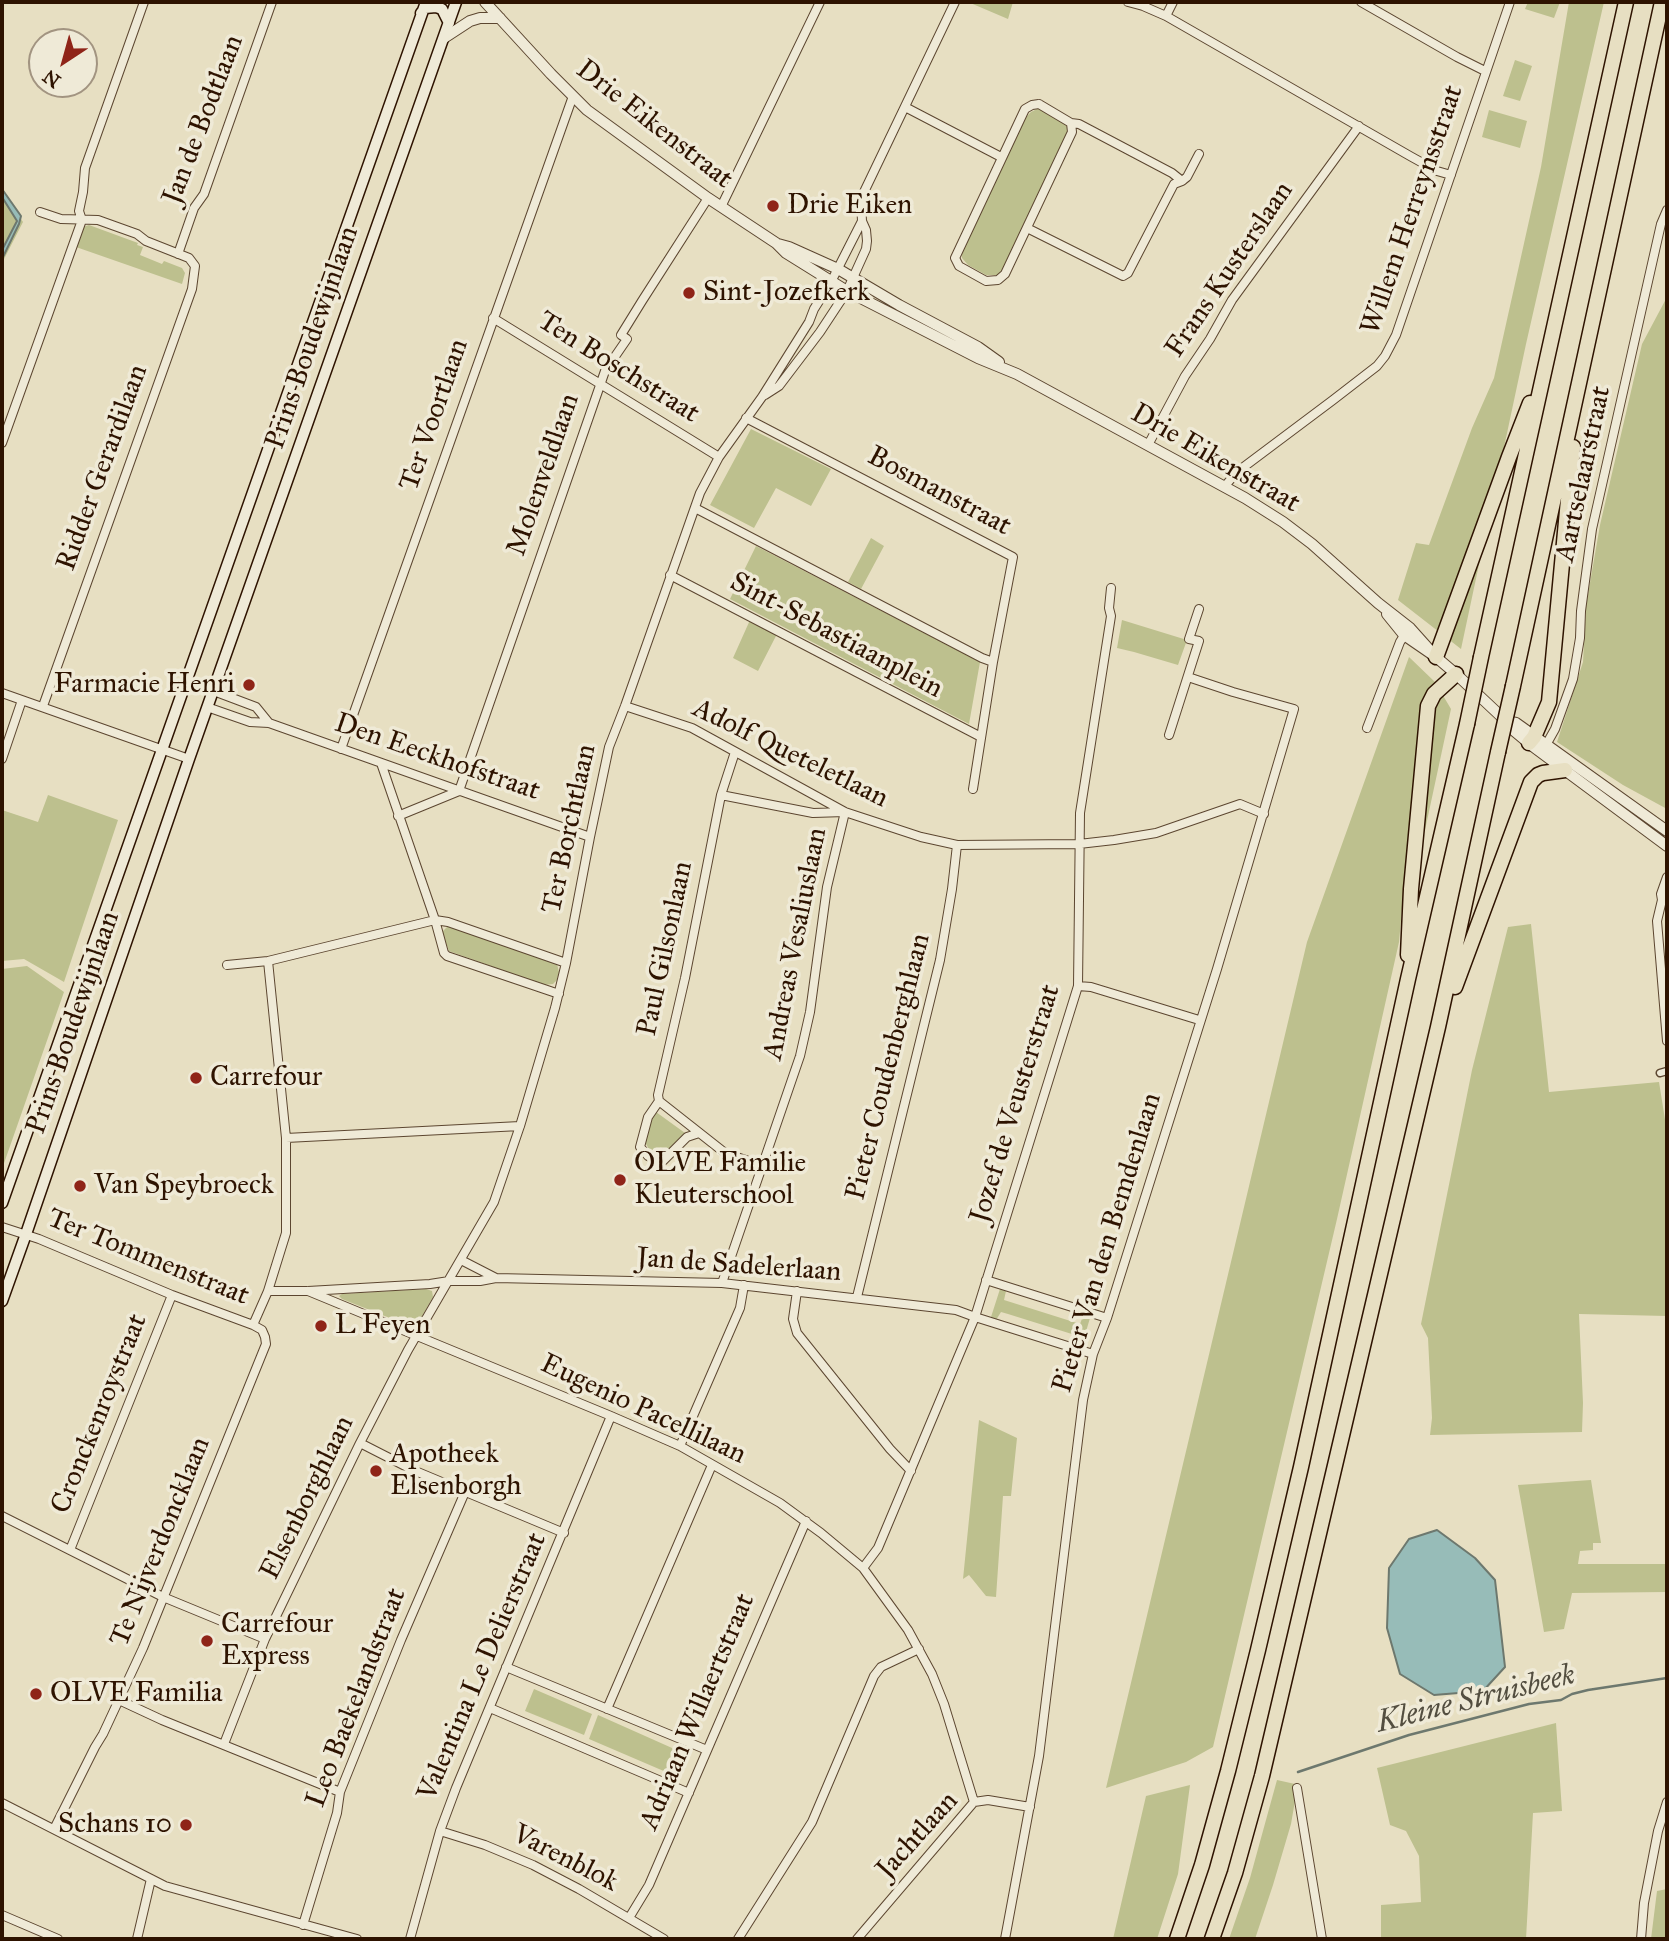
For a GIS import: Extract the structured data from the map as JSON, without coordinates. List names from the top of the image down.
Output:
{
  "streets": {
    "main road": ["Prins Boudewijnlaan"],
    "street": [
      "Jan de Bodtlaan",
      "Drie Eikenstraat",
      "Willem Herreynsstraat",
      "Frans Kusterslaan",
      "Ten Boschstraat",
      "Ter Voortlaan",
      "Ridder Gerardilaan",
      "Aartselaarstraat",
      "Molenveldlaan",
      "Bosmanstraat",
      "Sint-Sebastiaanplein",
      "Adolf Queteletlaan",
      "Den Eeckhofstraat",
      "Ter Borchtlaan",
      "Andreas Vesaliuslaan",
      "Paul Gilsonlaan",
      "Pieter Coudenberghlaan",
      "Jozef de Veusterstraat",
      "Pieter Van den Bemdenlaan",
      "Ter Tommenstraat",
      "Jan de Sadelerlaan",
      "Eugenio Pacellilaan",
      "Cronckenroystraat",
      "Elsenborghlaan",
      "Te Nijverdoncklaan",
      "Valentina Le Delierstraat",
      "Leo Baekelandstraat",
      "Adriaan Willaertstraat",
      "Jachtlaan",
      "Varenblok"
    ]
  },
  "crossings": [
    ["Jan de Bodtlaan", "Ridder Gerardilaan"],
    ["Drie Eikenstraat", "Willem Herreynsstraat"],
    ["Drie Eikenstraat", "Frans Kusterslaan"],
    ["Drie Eikenstraat", "Ter Voortlaan"],
    ["Drie Eikenstraat", "Aartselaarstraat"],
    ["Drie Eikenstraat", "Molenveldlaan"],
    ["Drie Eikenstraat", "Ter Borchtlaan"],
    ["Prins Boudewijnlaan", "Den Eeckhofstraat"],
    ["Prins Boudewijnlaan", "Ter Tommenstraat"],
    ["Ten Boschstraat", "Ter Voortlaan"],
    ["Ten Boschstraat", "Molenveldlaan"],
    ["Ten Boschstraat", "Ter Borchtlaan"],
    ["Ter Voortlaan", "Den Eeckhofstraat"],
    ["Molenveldlaan", "Den Eeckhofstraat"],
    ["Bosmanstraat", "Sint-Sebastiaanplein"],
    ["Bosmanstraat", "Ter Borchtlaan"],
    ["Sint-Sebastiaanplein", "Ter Borchtlaan"],
    ["Adolf Queteletlaan", "Ter Borchtlaan"],
    ["Adolf Queteletlaan", "Andreas Vesaliuslaan"],
    ["Adolf Queteletlaan", "Paul Gilsonlaan"],
    ["Adolf Queteletlaan", "Pieter Coudenberghlaan"],
    ["Adolf Queteletlaan", "Jozef de Veusterstraat"],
    ["Adolf Queteletlaan", "Pieter Van den Bemdenlaan"],
    ["Den Eeckhofstraat", "Ter Borchtlaan"],
    ["Ter Borchtlaan", "Jan de Sadelerlaan"],
    ["Ter Borchtlaan", "Elsenborghlaan"],
    ["Andreas Vesaliuslaan", "Jan de Sadelerlaan"],
    ["Pieter Coudenberghlaan", "Jan de Sadelerlaan"],
    ["Jozef de Veusterstraat", "Jan de Sadelerlaan"],
    ["Jozef de Veusterstraat", "Eugenio Pacellilaan"],
    ["Pieter Van den Bemdenlaan", "Jan de Sadelerlaan"],
    ["Pieter Van den Bemdenlaan", "Jachtlaan"],
    ["Ter Tommenstraat", "Cronckenroystraat"],
    ["Ter Tommenstraat", "Te Nijverdoncklaan"],
    ["Jan de Sadelerlaan", "Eugenio Pacellilaan"],
    ["Jan de Sadelerlaan", "Elsenborghlaan"],
    ["Eugenio Pacellilaan", "Elsenborghlaan"],
    ["Eugenio Pacellilaan", "Valentina Le Delierstraat"],
    ["Eugenio Pacellilaan", "Adriaan Willaertstraat"],
    ["Eugenio Pacellilaan", "Jachtlaan"],
    ["Valentina Le Delierstraat", "Varenblok"],
    ["Adriaan Willaertstraat", "Varenblok"]
  ],
  "water": ["Kleine Struisbeek"],
  "places": [
    "Drie Eiken",
    "Sint-Jozefkerk",
    "Farmacie Henri",
    "Carrefour",
    "OLVE Familie Kleuterschool",
    "Van Speybroeck",
    "L Feyen",
    "Apotheek Elsenborgh",
    "Carrefour Express",
    "OLVE Familia",
    "Schans 10"
  ],
  "north": "bottom left"
}
